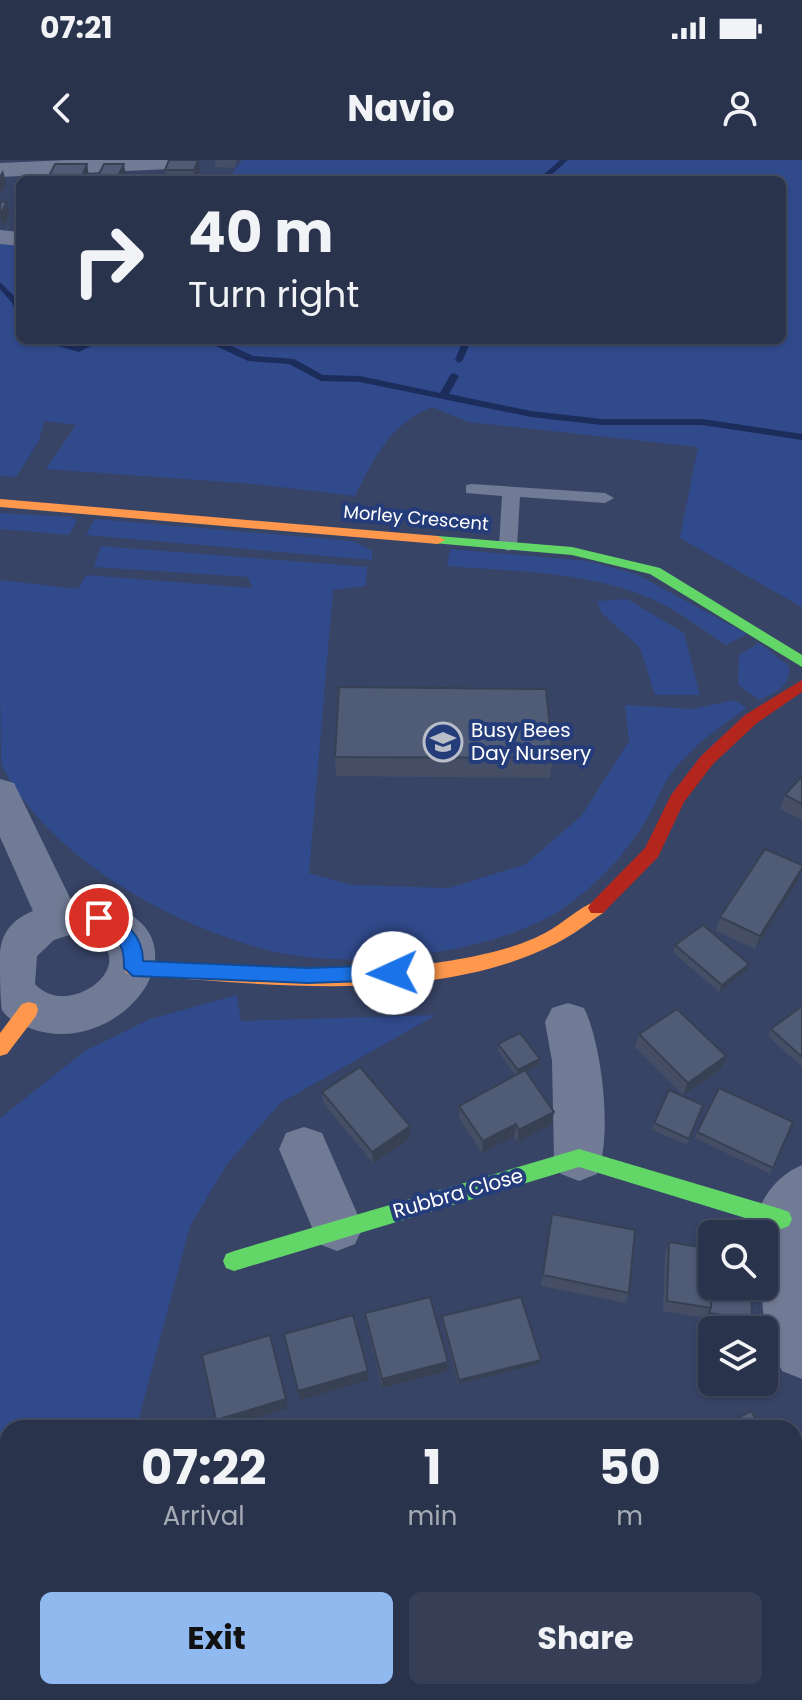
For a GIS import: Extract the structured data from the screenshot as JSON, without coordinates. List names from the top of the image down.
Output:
{
  "streets": {
    "street": ["Morley Crescent", "Rubbra Close"]
  },
  "places": {
    "school or university": ["Busy Bees Day Nursery"]
  },
  "page": {
    "status": "07:21",
    "header": "Navio",
    "turn": ["40 m", "Turn right"],
    "eta": [
      "07:22",
      "Arrival",
      "1",
      "min",
      "50",
      "m"
    ],
    "buttons": ["Exit", "Share"]
  }
}
